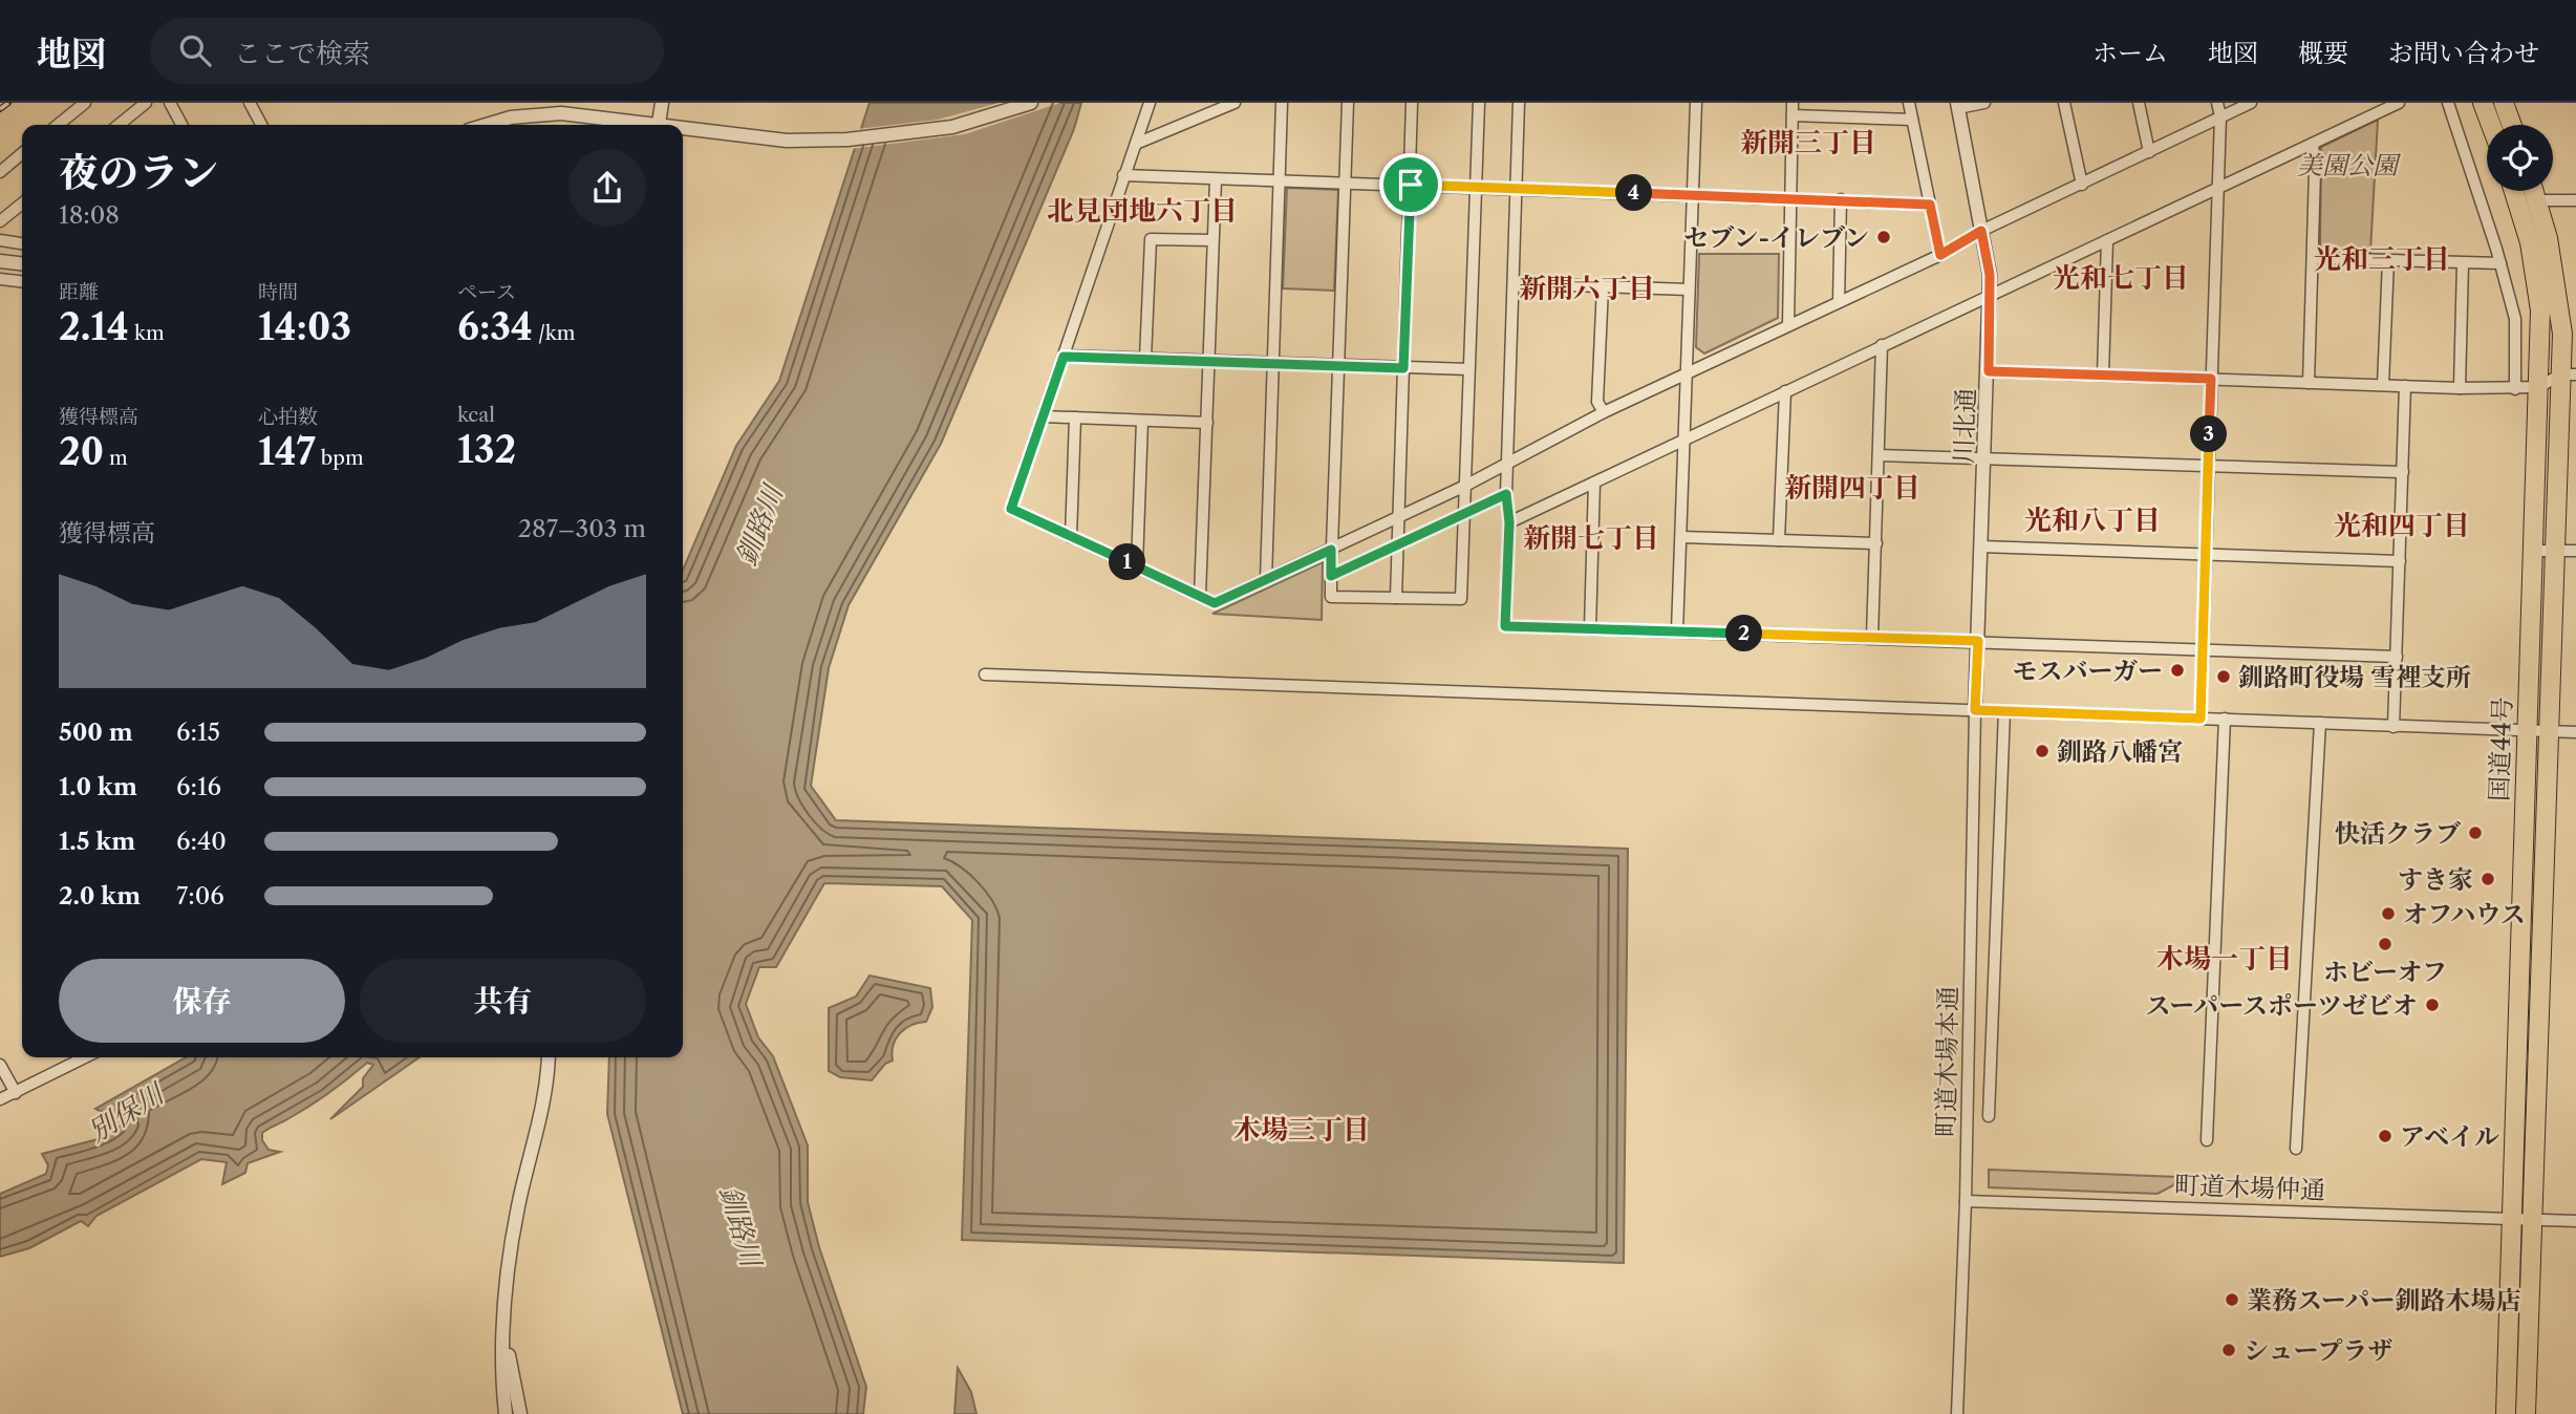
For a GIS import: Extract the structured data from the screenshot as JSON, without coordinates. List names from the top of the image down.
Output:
{
  "streets": {
    "highway": ["国道44号"],
    "street": ["川北通", "町道木場本通", "町道木場仲通"]
  },
  "crossings": [
    ["川北通", "町道木場本通"],
    ["国道44号", "町道木場仲通"],
    ["町道木場本通", "町道木場仲通"]
  ],
  "districts": [
    "新開三丁目",
    "北見団地六丁目",
    "光和三丁目",
    "光和七丁目",
    "新開六丁目",
    "新開四丁目",
    "光和八丁目",
    "光和四丁目",
    "新開七丁目",
    "木場一丁目",
    "木場三丁目"
  ],
  "water": ["釧路川", "別保川"],
  "parks": ["美園公園"],
  "places": [
    "セブン-イレブン",
    "モスバーガー",
    "釧路町役場 雪裡支所",
    "釧路八幡宮",
    "快活クラブ",
    "すき家",
    "オフハウス",
    "ホビーオフ",
    "スーパースポーツゼビオ",
    "アベイル",
    "業務スーパー釧路木場店",
    "シュープラザ"
  ],
  "page": {
    "header": "地図",
    "search": "ここで検索",
    "nav": [
      "ホーム",
      "地図",
      "概要",
      "お問い合わせ"
    ],
    "heading": ["夜のラン", "18:08"],
    "pins": [
      "4",
      "3",
      "1",
      "2"
    ],
    "stats": [
      ["距離", "2.14 km"],
      ["時間", "14:03"],
      ["ペース", "6:34 /km"],
      ["獲得標高", "20 m"],
      ["心拍数", "147 bpm"],
      ["kcal", "132"]
    ],
    "chart": ["獲得標高", "287–303 m"],
    "list": [
      {
        "name": "500 m",
        "note": "6:15"
      },
      {
        "name": "1.0 km",
        "note": "6:16"
      },
      {
        "name": "1.5 km",
        "note": "6:40"
      },
      {
        "name": "2.0 km",
        "note": "7:06"
      }
    ],
    "buttons": ["保存", "共有"]
  }
}
